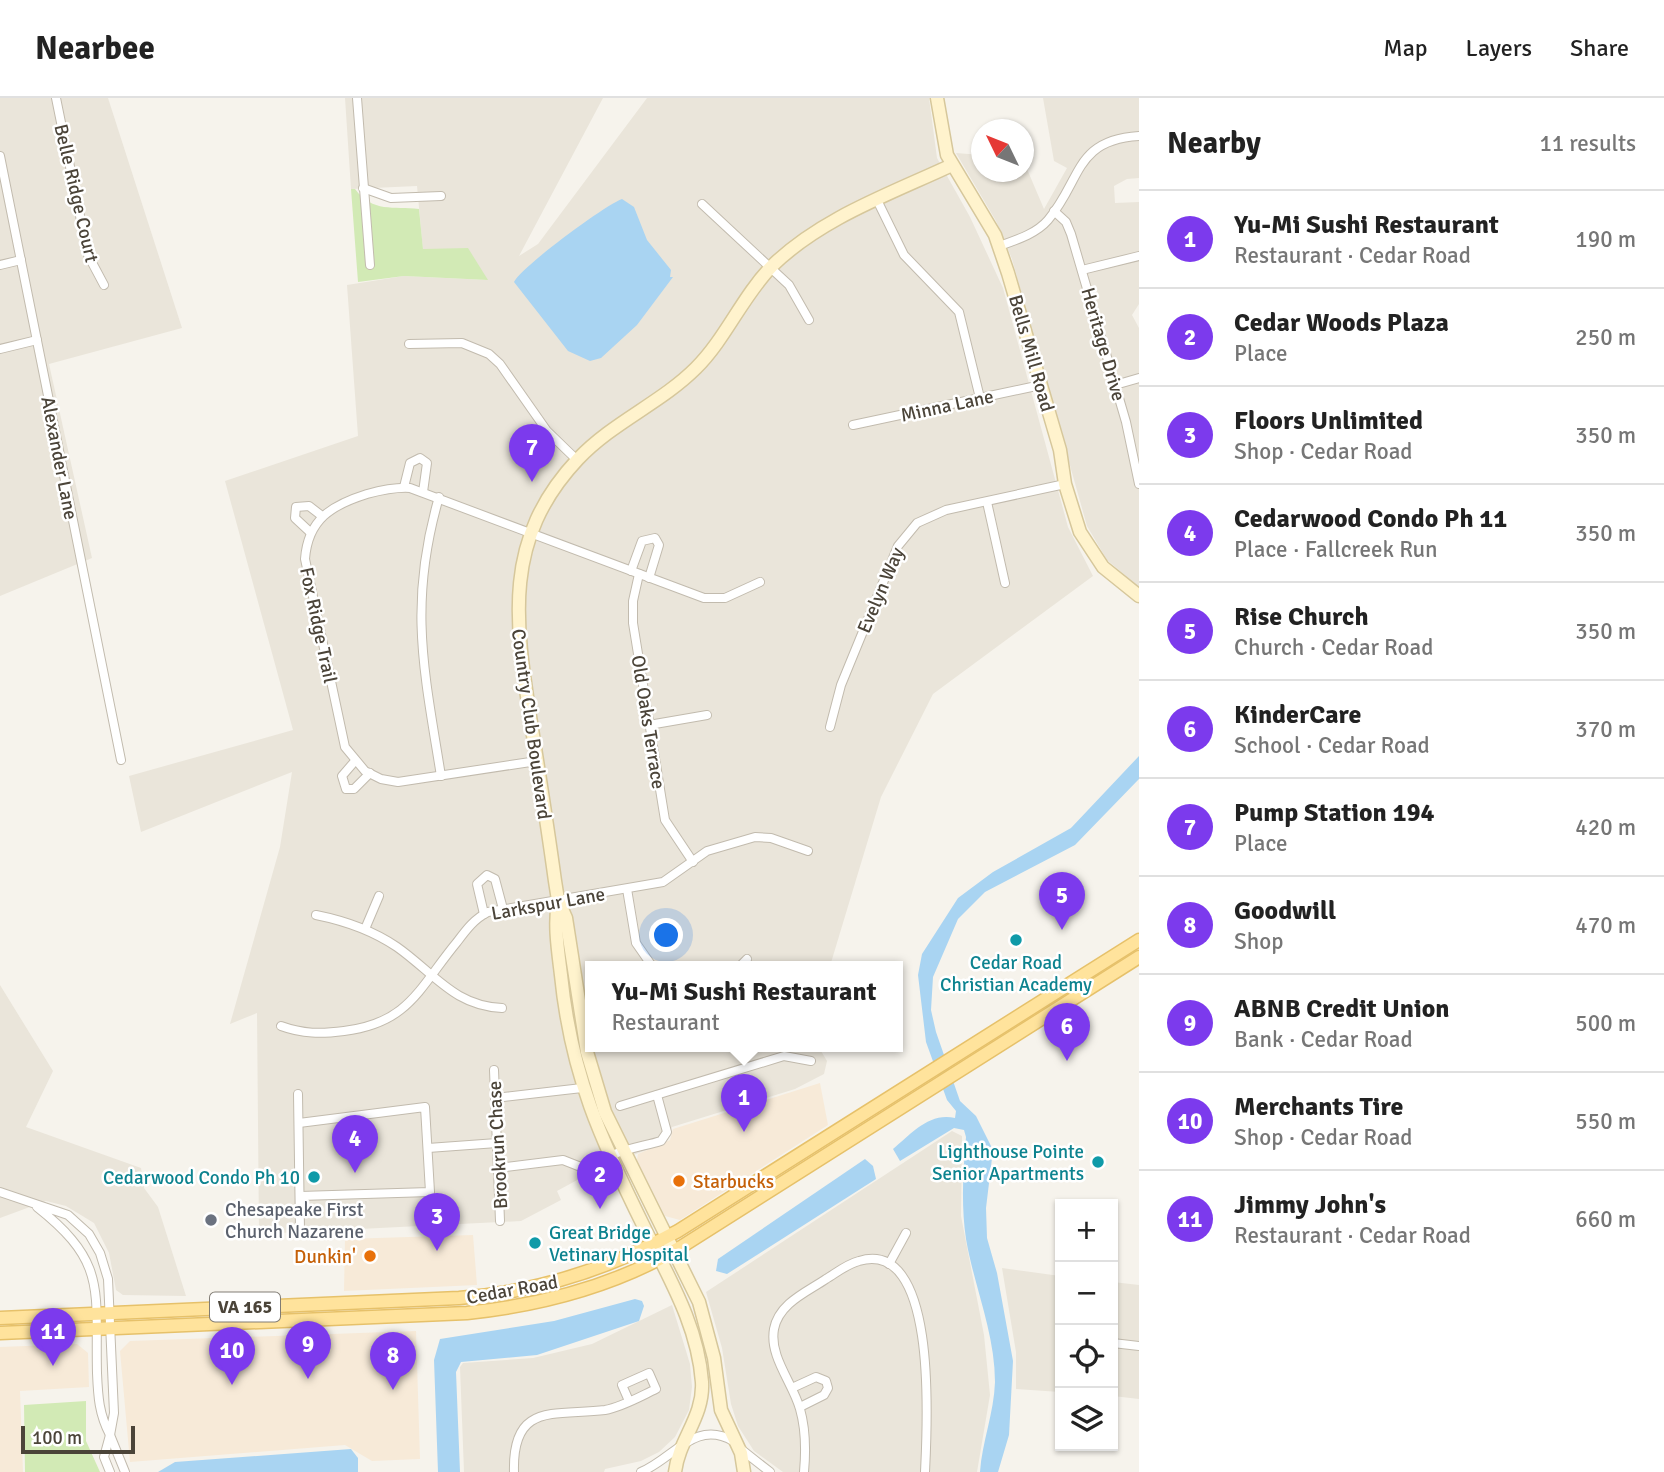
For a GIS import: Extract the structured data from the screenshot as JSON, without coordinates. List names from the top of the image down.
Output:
{
  "streets": {
    "main road": ["Cedar Road", "VA 165"],
    "street": [
      "Belle Ridge Court",
      "Heritage Drive",
      "Bells Mill Road",
      "Minna Lane",
      "Alexander Lane",
      "Evelyn Way",
      "Fox Ridge Trail",
      "Old Oaks Terrace",
      "Country Club Boulevard",
      "Larkspur Lane",
      "Brookrun Chase"
    ]
  },
  "crossings": [
    ["Bells Mill Road", "Minna Lane"],
    ["Bells Mill Road", "Evelyn Way"],
    ["Bells Mill Road", "Country Club Boulevard"],
    ["Fox Ridge Trail", "Country Club Boulevard"],
    ["Old Oaks Terrace", "Larkspur Lane"],
    ["Country Club Boulevard", "Larkspur Lane"],
    ["Country Club Boulevard", "Cedar Road"]
  ],
  "places": [
    "Cedar Road Christian Academy",
    "Lighthouse Pointe Senior Apartments",
    "Cedarwood Condo Ph 10",
    "Starbucks",
    "Chesapeake First Church Nazarene",
    "Great Bridge Vetinary Hospital",
    "Dunkin'"
  ],
  "scale_bar": "100 m",
  "north": "top left",
  "page": {
    "header": "Nearbee",
    "nav": ["Map", "Layers", "Share"],
    "heading": ["Nearby", "11 results"],
    "list": [
      {
        "mark": "1",
        "name": "Yu-Mi Sushi Restaurant",
        "note": "Restaurant · Cedar Road",
        "value": "190 m"
      },
      {
        "mark": "2",
        "name": "Cedar Woods Plaza",
        "note": "Place",
        "value": "250 m"
      },
      {
        "mark": "3",
        "name": "Floors Unlimited",
        "note": "Shop · Cedar Road",
        "value": "350 m"
      },
      {
        "mark": "4",
        "name": "Cedarwood Condo Ph 11",
        "note": "Place · Fallcreek Run",
        "value": "350 m"
      },
      {
        "mark": "5",
        "name": "Rise Church",
        "note": "Church · Cedar Road",
        "value": "350 m"
      },
      {
        "mark": "6",
        "name": "KinderCare",
        "note": "School · Cedar Road",
        "value": "370 m"
      },
      {
        "mark": "7",
        "name": "Pump Station 194",
        "note": "Place",
        "value": "420 m"
      },
      {
        "mark": "8",
        "name": "Goodwill",
        "note": "Shop",
        "value": "470 m"
      },
      {
        "mark": "9",
        "name": "ABNB Credit Union",
        "note": "Bank · Cedar Road",
        "value": "500 m"
      },
      {
        "mark": "10",
        "name": "Merchants Tire",
        "note": "Shop · Cedar Road",
        "value": "550 m"
      },
      {
        "mark": "11",
        "name": "Jimmy John's",
        "note": "Restaurant · Cedar Road",
        "value": "660 m"
      }
    ],
    "pins": [
      "7",
      "5",
      "6",
      "1",
      "4",
      "2",
      "3",
      "11",
      "9",
      "10",
      "8"
    ],
    "popup": ["Yu-Mi Sushi Restaurant", "Restaurant"],
    "map_buttons": ["+", "−"],
    "scale": "100 m"
  }
}
